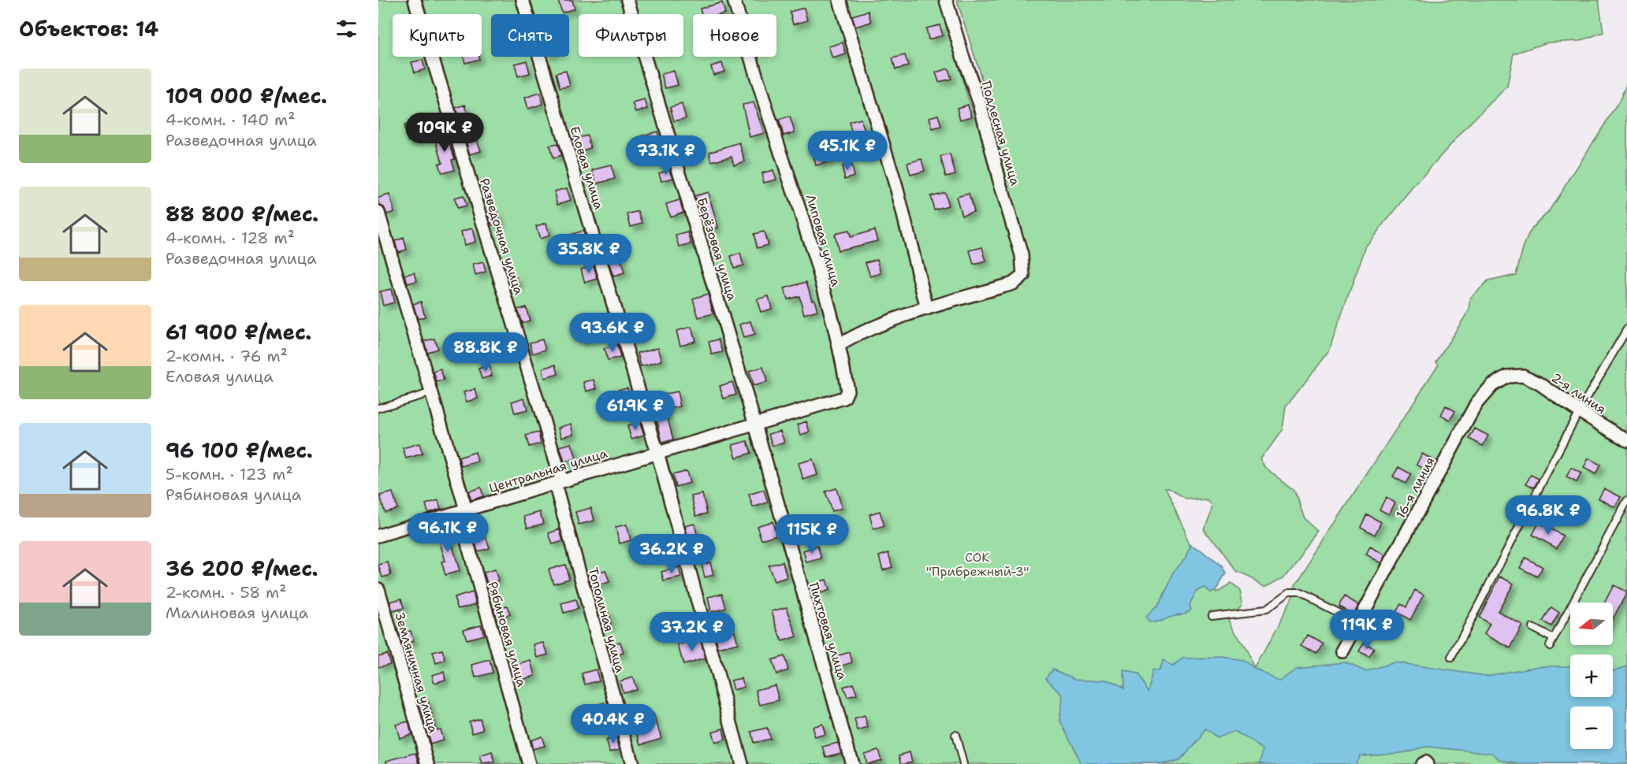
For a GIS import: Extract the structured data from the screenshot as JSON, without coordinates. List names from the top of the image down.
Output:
{
  "streets": {
    "street": [
      "Подлесная улица",
      "Еловая улица",
      "Разведочная улица",
      "Липовая улица",
      "Берёзовая улица",
      "2-я линия",
      "Центральная улица",
      "16-я линия",
      "Тополиная улица",
      "Пихтовая улица",
      "Рябиновая улица",
      "Земляничная улица"
    ]
  },
  "crossings": [
    ["Еловая улица", "Центральная улица"],
    ["Разведочная улица", "Центральная улица"],
    ["Разведочная улица", "Тополиная улица"],
    ["Липовая улица", "Центральная улица"],
    ["Берёзовая улица", "Центральная улица"],
    ["Берёзовая улица", "Пихтовая улица"],
    ["2-я линия", "16-я линия"],
    ["Центральная улица", "Тополиная улица"],
    ["Центральная улица", "Пихтовая улица"],
    ["Центральная улица", "Рябиновая улица"]
  ],
  "parks": ["СОК \"Прибрежный-3\""],
  "north": "left",
  "page": {
    "heading": "Объектов: 14",
    "chip": [
      "Купить",
      "Снять",
      "Фильтры",
      "Новое"
    ],
    "list": [
      {
        "name": "109 000 ₽/мес.",
        "note": "4-комн. · 140 m² · Разведочная улица"
      },
      {
        "name": "88 800 ₽/мес.",
        "note": "4-комн. · 128 m² · Разведочная улица"
      },
      {
        "name": "61 900 ₽/мес.",
        "note": "2-комн. · 76 m² · Еловая улица"
      },
      {
        "name": "96 100 ₽/мес.",
        "note": "5-комн. · 123 m² · Рябиновая улица"
      },
      {
        "name": "36 200 ₽/мес.",
        "note": "2-комн. · 58 m² · Малиновая улица"
      }
    ],
    "price": [
      "109K ₽",
      "45.1K ₽",
      "73.1K ₽",
      "35.8K ₽",
      "93.6K ₽",
      "88.8K ₽",
      "61.9K ₽",
      "96.8K ₽",
      "96.1K ₽",
      "115K ₽",
      "36.2K ₽",
      "119K ₽",
      "37.2K ₽",
      "40.4K ₽"
    ],
    "map_buttons": ["+", "−"]
  }
}
